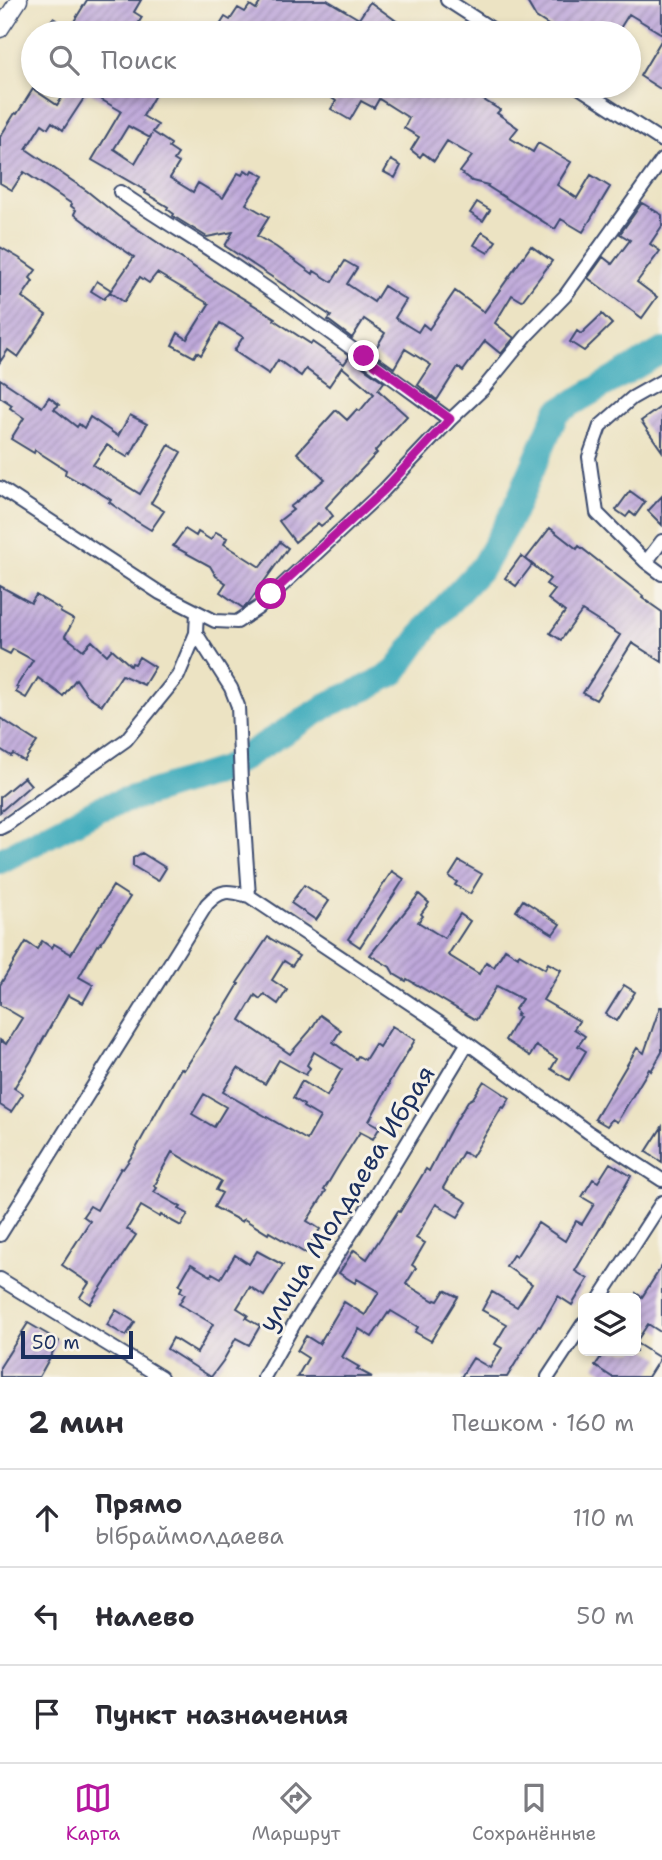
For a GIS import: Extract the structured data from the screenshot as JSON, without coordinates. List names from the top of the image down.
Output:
{
  "streets": {
    "street": ["улица Молдаева Ибрая"]
  },
  "scale_bar": "50 m",
  "page": {
    "search": "Поиск",
    "scale": "50 m",
    "heading": ["2 мин", "Пешком · 160 m"],
    "list": [
      ["Прямо", "Ыбраймолдаева", "110 m"],
      ["Налево", "50 m"],
      "Пункт назначения"
    ],
    "nav": ["Карта", "Маршрут", "Сохранённые"]
  }
}
